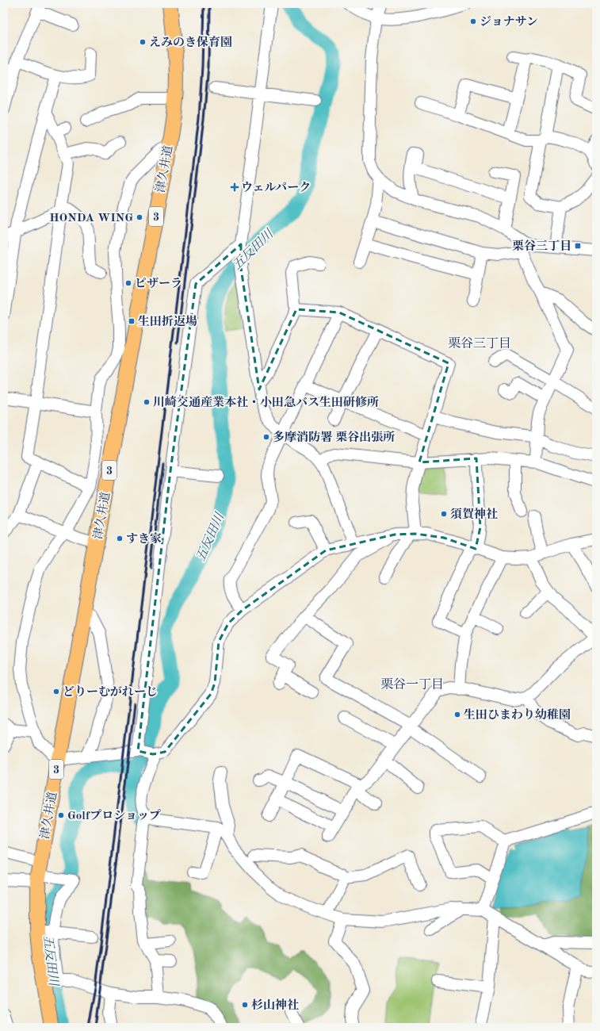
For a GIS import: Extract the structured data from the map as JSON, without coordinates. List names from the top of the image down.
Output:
{
  "streets": {
    "main road": ["津久井道", "3"]
  },
  "districts": ["栗谷三丁目", "栗谷一丁目"],
  "water": ["五反田川"],
  "places": {
    "other": [
      "ジョナサン",
      "えみのき保育園",
      "HONDA WING",
      "ピザーラ",
      "川崎交通産業本社・小田急バス生田研修所",
      "多摩消防署 栗谷出張所",
      "須賀神社",
      "すき家",
      "どりーむがれーじ",
      "生田ひまわり幼稚園",
      "Golfプロショップ",
      "杉山神社"
    ],
    "health": ["ウェルパーク"],
    "transit": ["栗谷三丁目", "生田折返場"]
  }
}
